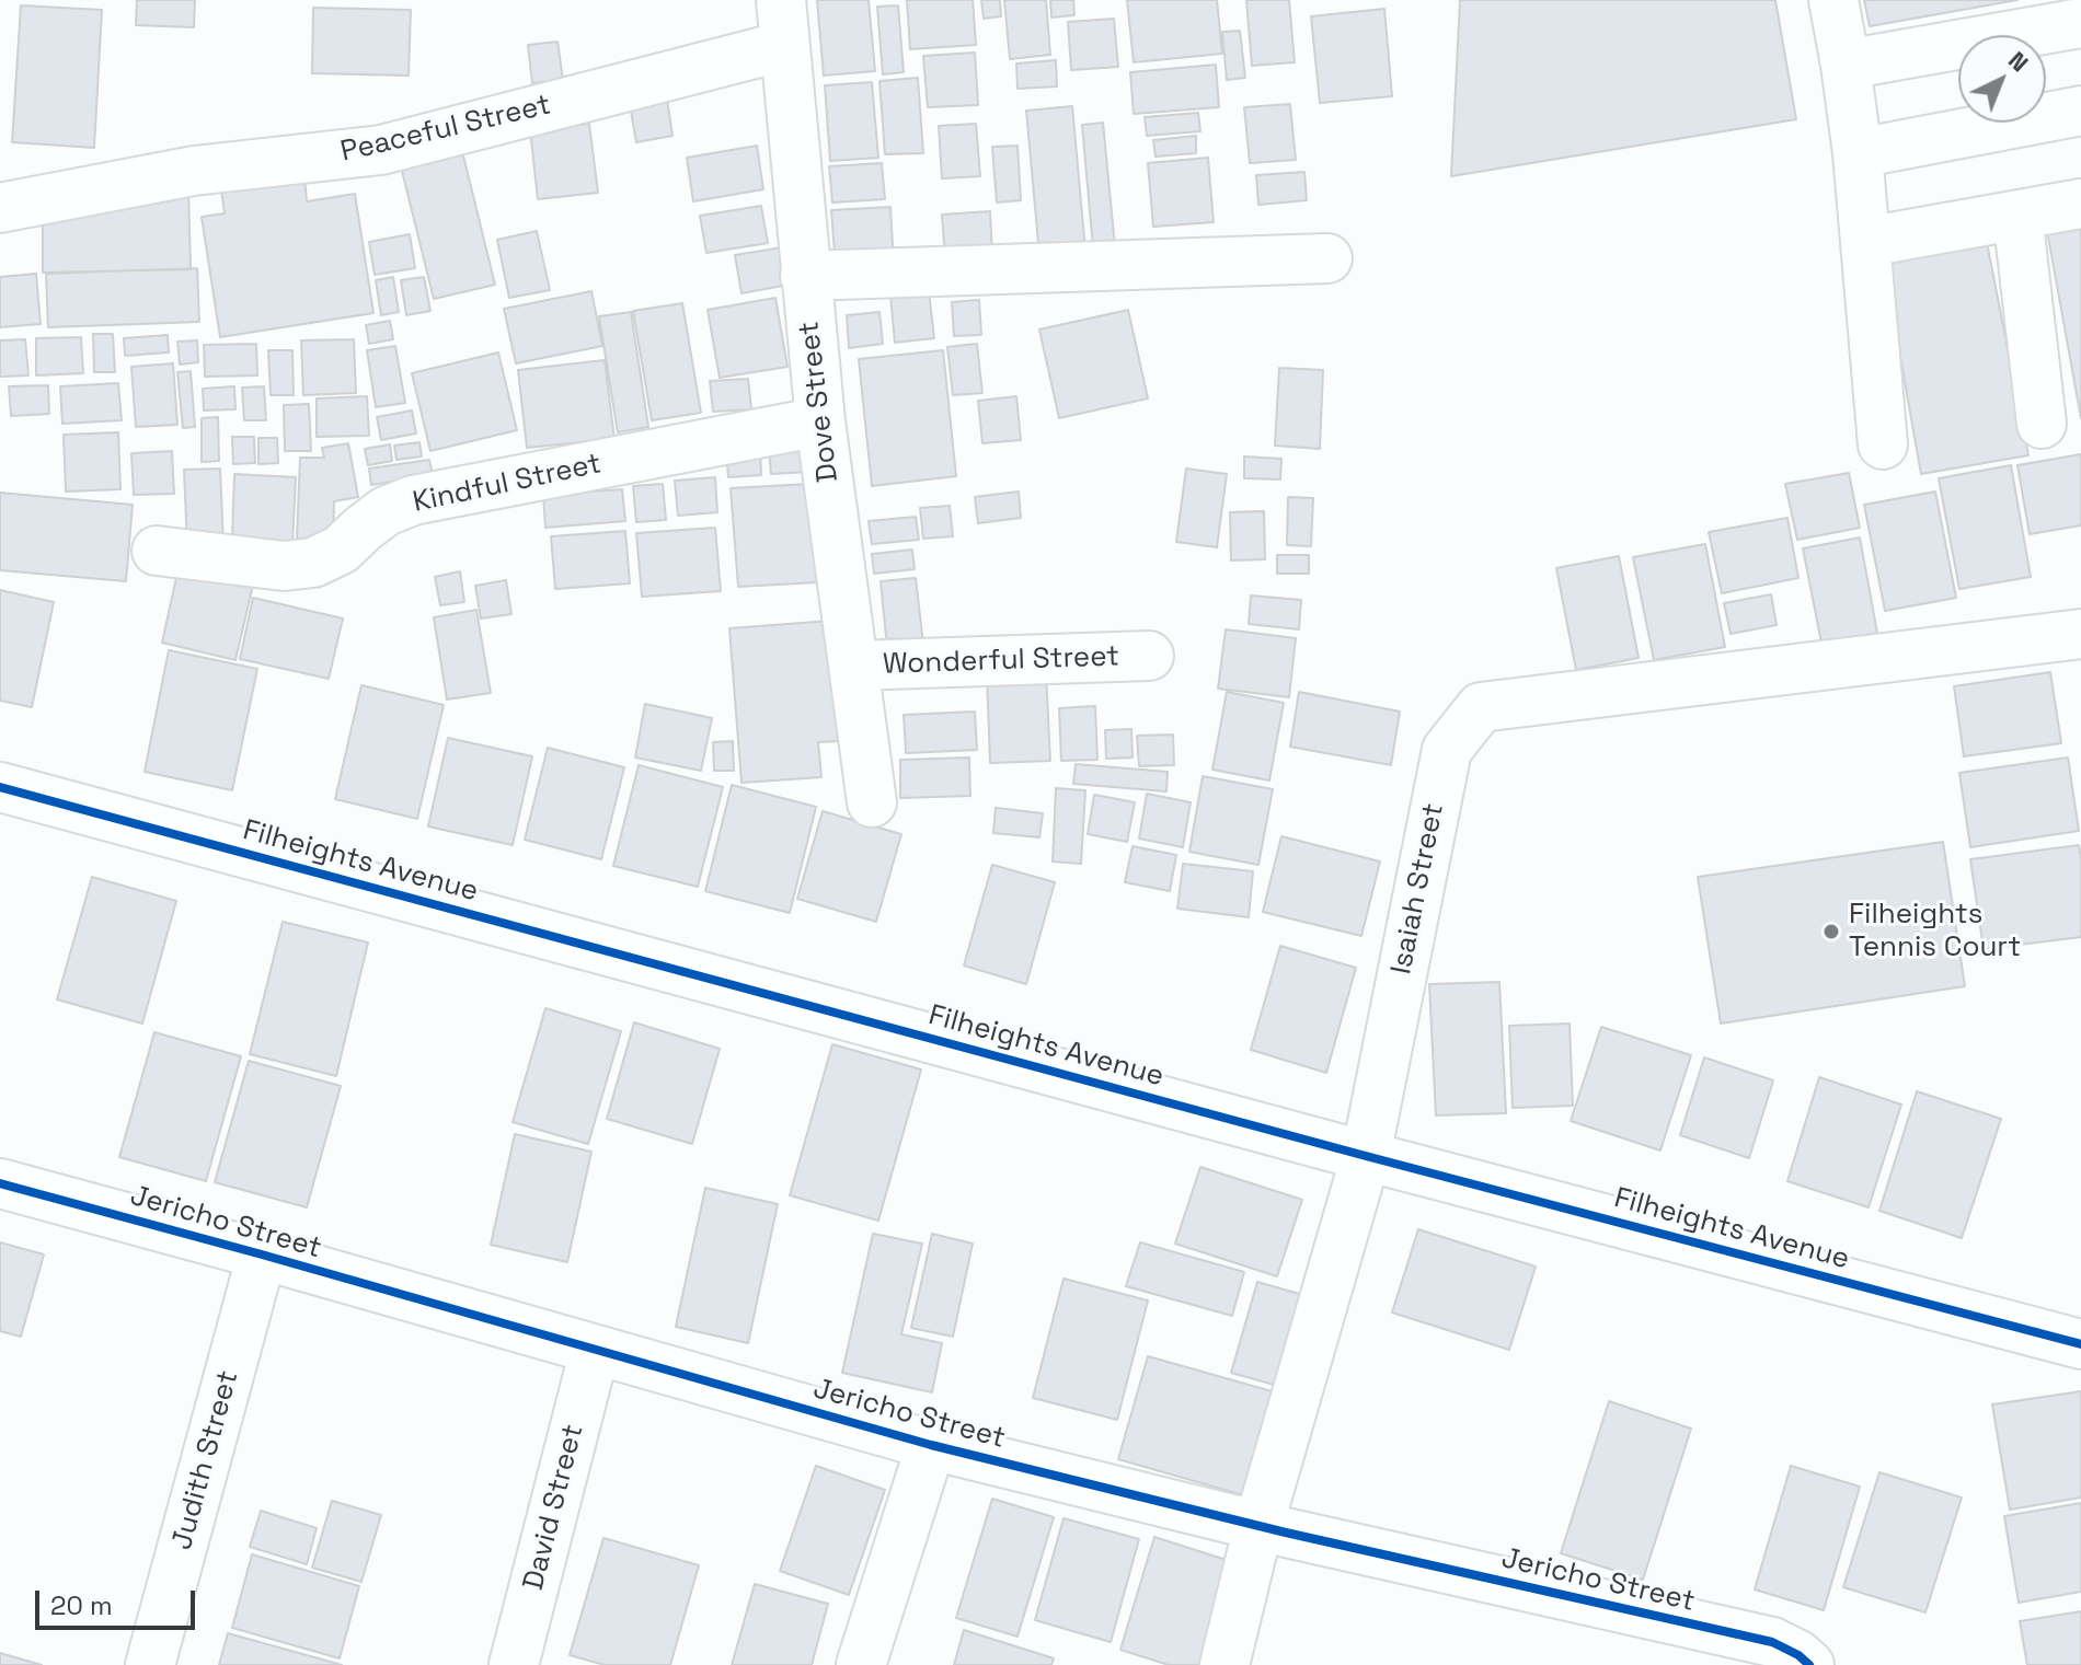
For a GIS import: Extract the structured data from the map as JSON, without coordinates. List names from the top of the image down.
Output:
{
  "streets": {
    "street": [
      "Peaceful Street",
      "Dove Street",
      "Kindful Street",
      "Wonderful Street",
      "Filheights Avenue",
      "Isaiah Street",
      "Jericho Street",
      "Judith Street",
      "David Street"
    ]
  },
  "crossings": [
    ["Peaceful Street", "Dove Street"],
    ["Dove Street", "Kindful Street"],
    ["Dove Street", "Wonderful Street"],
    ["Filheights Avenue", "Isaiah Street"],
    ["Isaiah Street", "Jericho Street"],
    ["Jericho Street", "Judith Street"],
    ["Jericho Street", "David Street"]
  ],
  "places": ["Filheights Tennis Court"],
  "scale_bar": "20 m",
  "north": "top right"
}
